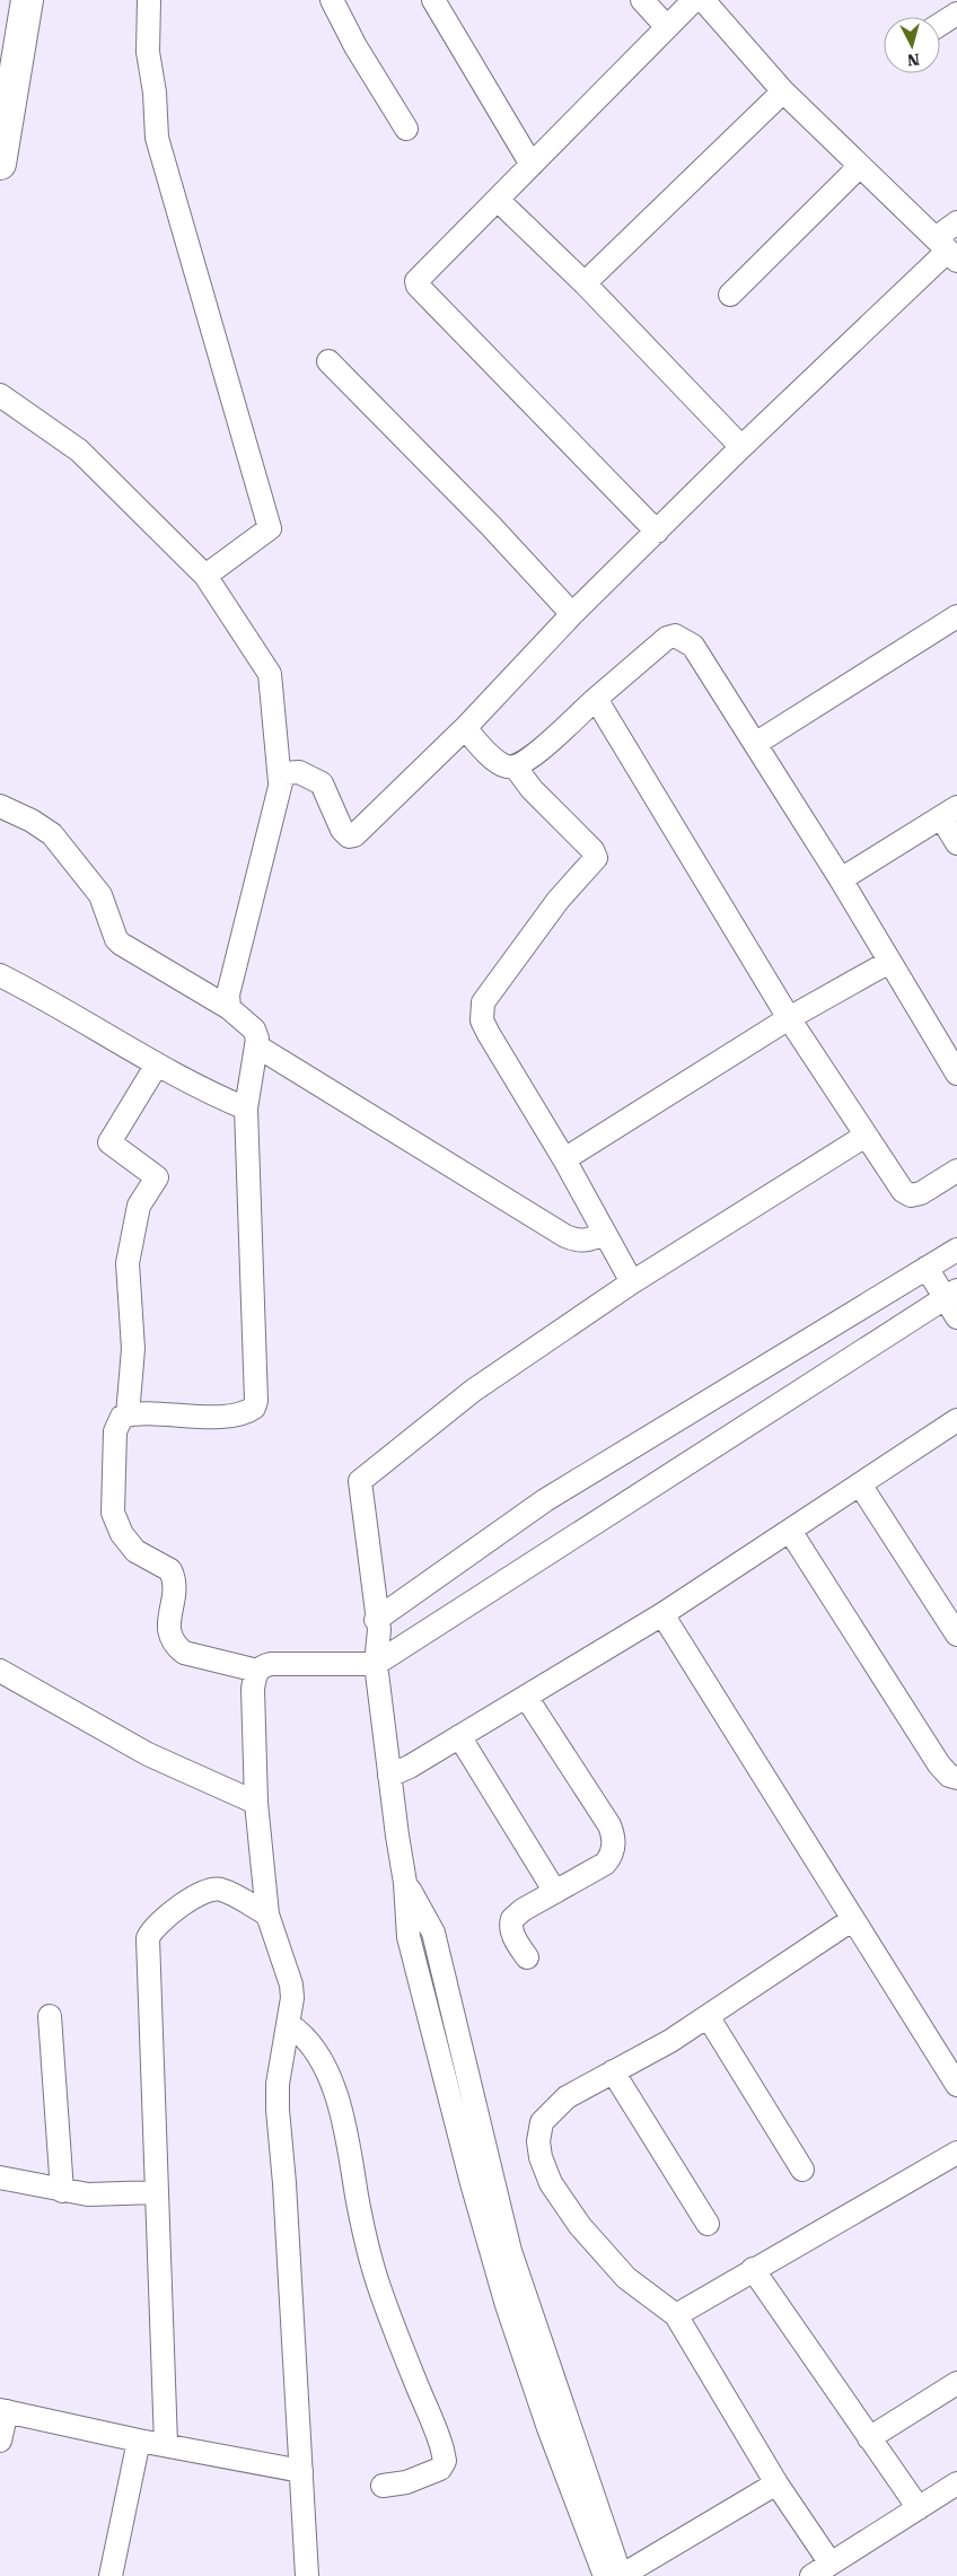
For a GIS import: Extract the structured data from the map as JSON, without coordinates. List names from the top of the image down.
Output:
{
  "north": "bottom"
}
